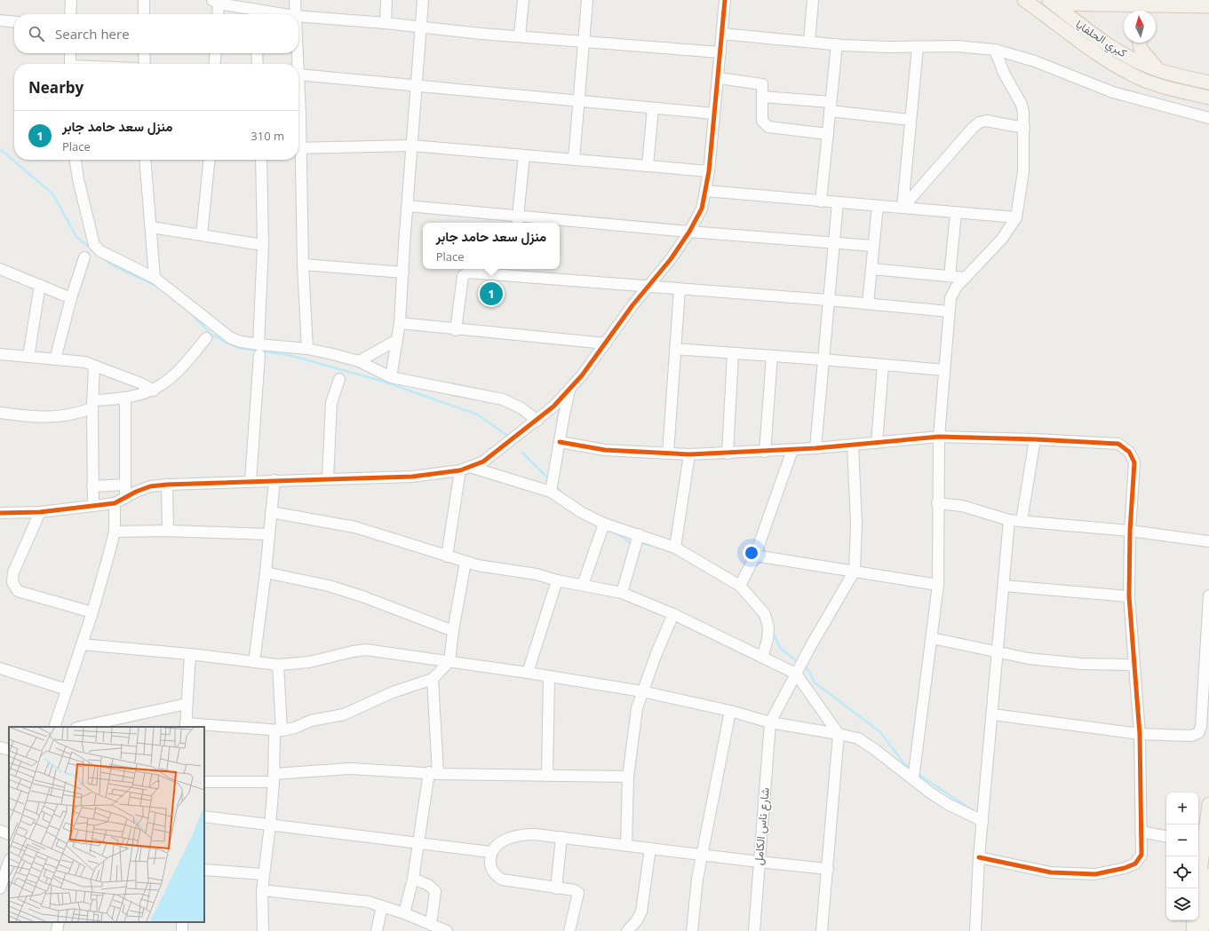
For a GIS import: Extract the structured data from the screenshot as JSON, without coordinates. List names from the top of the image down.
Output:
{
  "streets": {
    "main road": ["كبري الحلفايا"],
    "street": ["شارع ناس الكامل"]
  },
  "north": "top",
  "page": {
    "search": "Search here",
    "heading": "Nearby",
    "list": [
      {
        "mark": "1",
        "name": "منزل سعد حامد جابر",
        "note": "Place",
        "value": "310 m"
      }
    ],
    "popup": ["منزل سعد حامد جابر", "Place"],
    "pins": "1",
    "map_buttons": ["+", "−"]
  }
}
